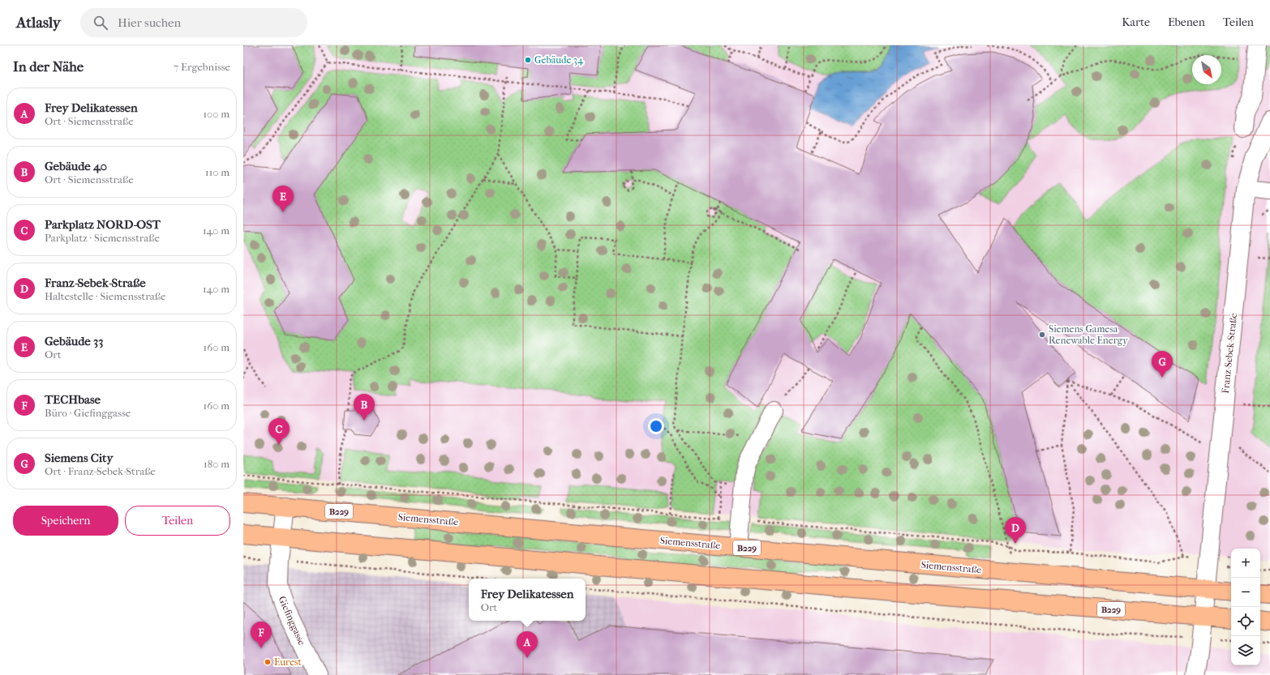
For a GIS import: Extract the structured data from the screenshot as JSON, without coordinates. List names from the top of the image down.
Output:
{
  "streets": {
    "main road": ["B229", "Siemensstraße"],
    "street": ["Franz-Sebek-Straße", "Giefinggasse"]
  },
  "crossings": [
    ["Franz-Sebek-Straße", "B229"],
    ["Franz-Sebek-Straße", "Siemensstraße"],
    ["B229", "Giefinggasse"],
    ["Siemensstraße", "Giefinggasse"]
  ],
  "places": ["Gebäude 34", "Siemens Gamesa Renewable Energy", "Eurest"],
  "north": "bottom right",
  "page": {
    "header": "Atlasly",
    "search": "Hier suchen",
    "nav": ["Karte", "Ebenen", "Teilen"],
    "heading": ["In der Nähe", "7 Ergebnisse"],
    "list": [
      {
        "mark": "A",
        "name": "Frey Delikatessen",
        "note": "Ort · Siemensstraße",
        "value": "100 m"
      },
      {
        "mark": "B",
        "name": "Gebäude 40",
        "note": "Ort · Siemensstraße",
        "value": "110 m"
      },
      {
        "mark": "C",
        "name": "Parkplatz NORD-OST",
        "note": "Parkplatz · Siemensstraße",
        "value": "140 m"
      },
      {
        "mark": "D",
        "name": "Franz-Sebek-Straße",
        "note": "Haltestelle · Siemensstraße",
        "value": "140 m"
      },
      {
        "mark": "E",
        "name": "Gebäude 33",
        "note": "Ort",
        "value": "160 m"
      },
      {
        "mark": "F",
        "name": "TECHbase",
        "note": "Büro · Giefinggasse",
        "value": "160 m"
      },
      {
        "mark": "G",
        "name": "Siemens City",
        "note": "Ort · Franz-Sebek-Straße",
        "value": "180 m"
      }
    ],
    "pins": [
      "E",
      "G",
      "B",
      "C",
      "D",
      "F",
      "A"
    ],
    "buttons": ["Speichern", "Teilen"],
    "map_buttons": ["+", "−"],
    "popup": ["Frey Delikatessen", "Ort"]
  }
}
